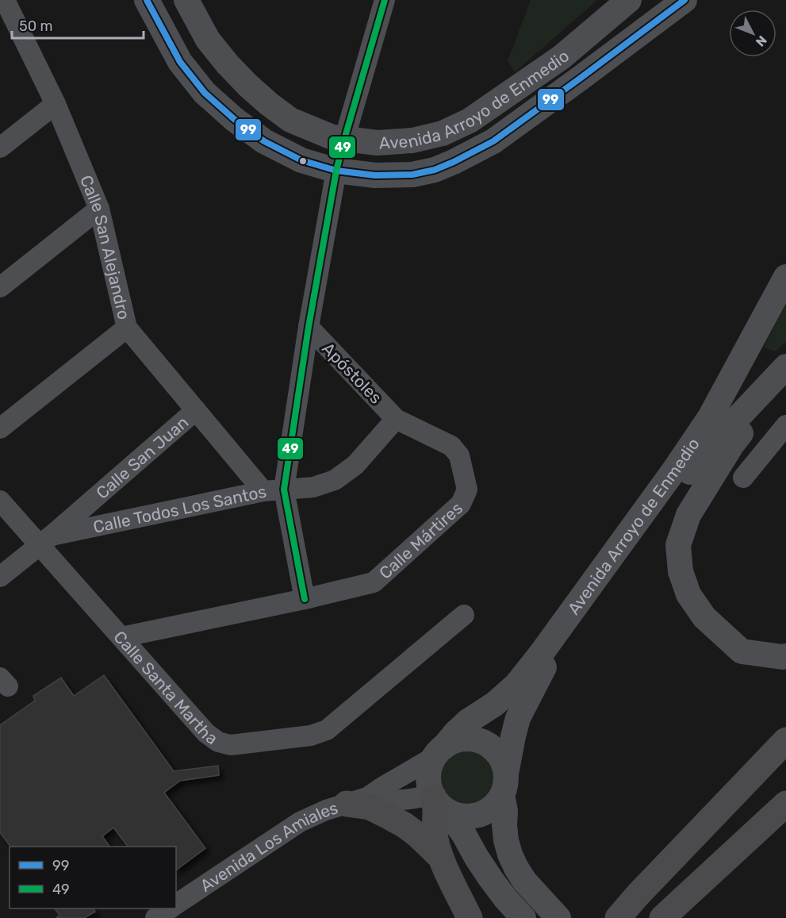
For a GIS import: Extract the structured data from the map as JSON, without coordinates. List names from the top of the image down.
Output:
{
  "streets": {
    "street": [
      "Avenida Arroyo de Enmedio",
      "Calle San Alejandro",
      "Apóstoles",
      "Calle San Juan",
      "Calle Todos Los Santos",
      "Calle Mártires",
      "Calle Santa Martha",
      "Avenida Los Amiales"
    ]
  },
  "crossings": [
    ["Avenida Arroyo de Enmedio", "Avenida Los Amiales"],
    ["Calle San Alejandro", "Calle San Juan"],
    ["Calle San Alejandro", "Calle Todos Los Santos"],
    ["Apóstoles", "Calle Todos Los Santos"],
    ["Apóstoles", "Calle Mártires"],
    ["Calle San Juan", "Calle Todos Los Santos"],
    ["Calle San Juan", "Calle Santa Martha"],
    ["Calle Todos Los Santos", "Calle Mártires"],
    ["Calle Todos Los Santos", "Calle Santa Martha"],
    ["Calle Mártires", "Calle Santa Martha"]
  ],
  "lines": ["transit line 99", "transit line 49"],
  "legend": ["99", "49"],
  "scale_bar": "50 m",
  "north": "bottom right"
}
